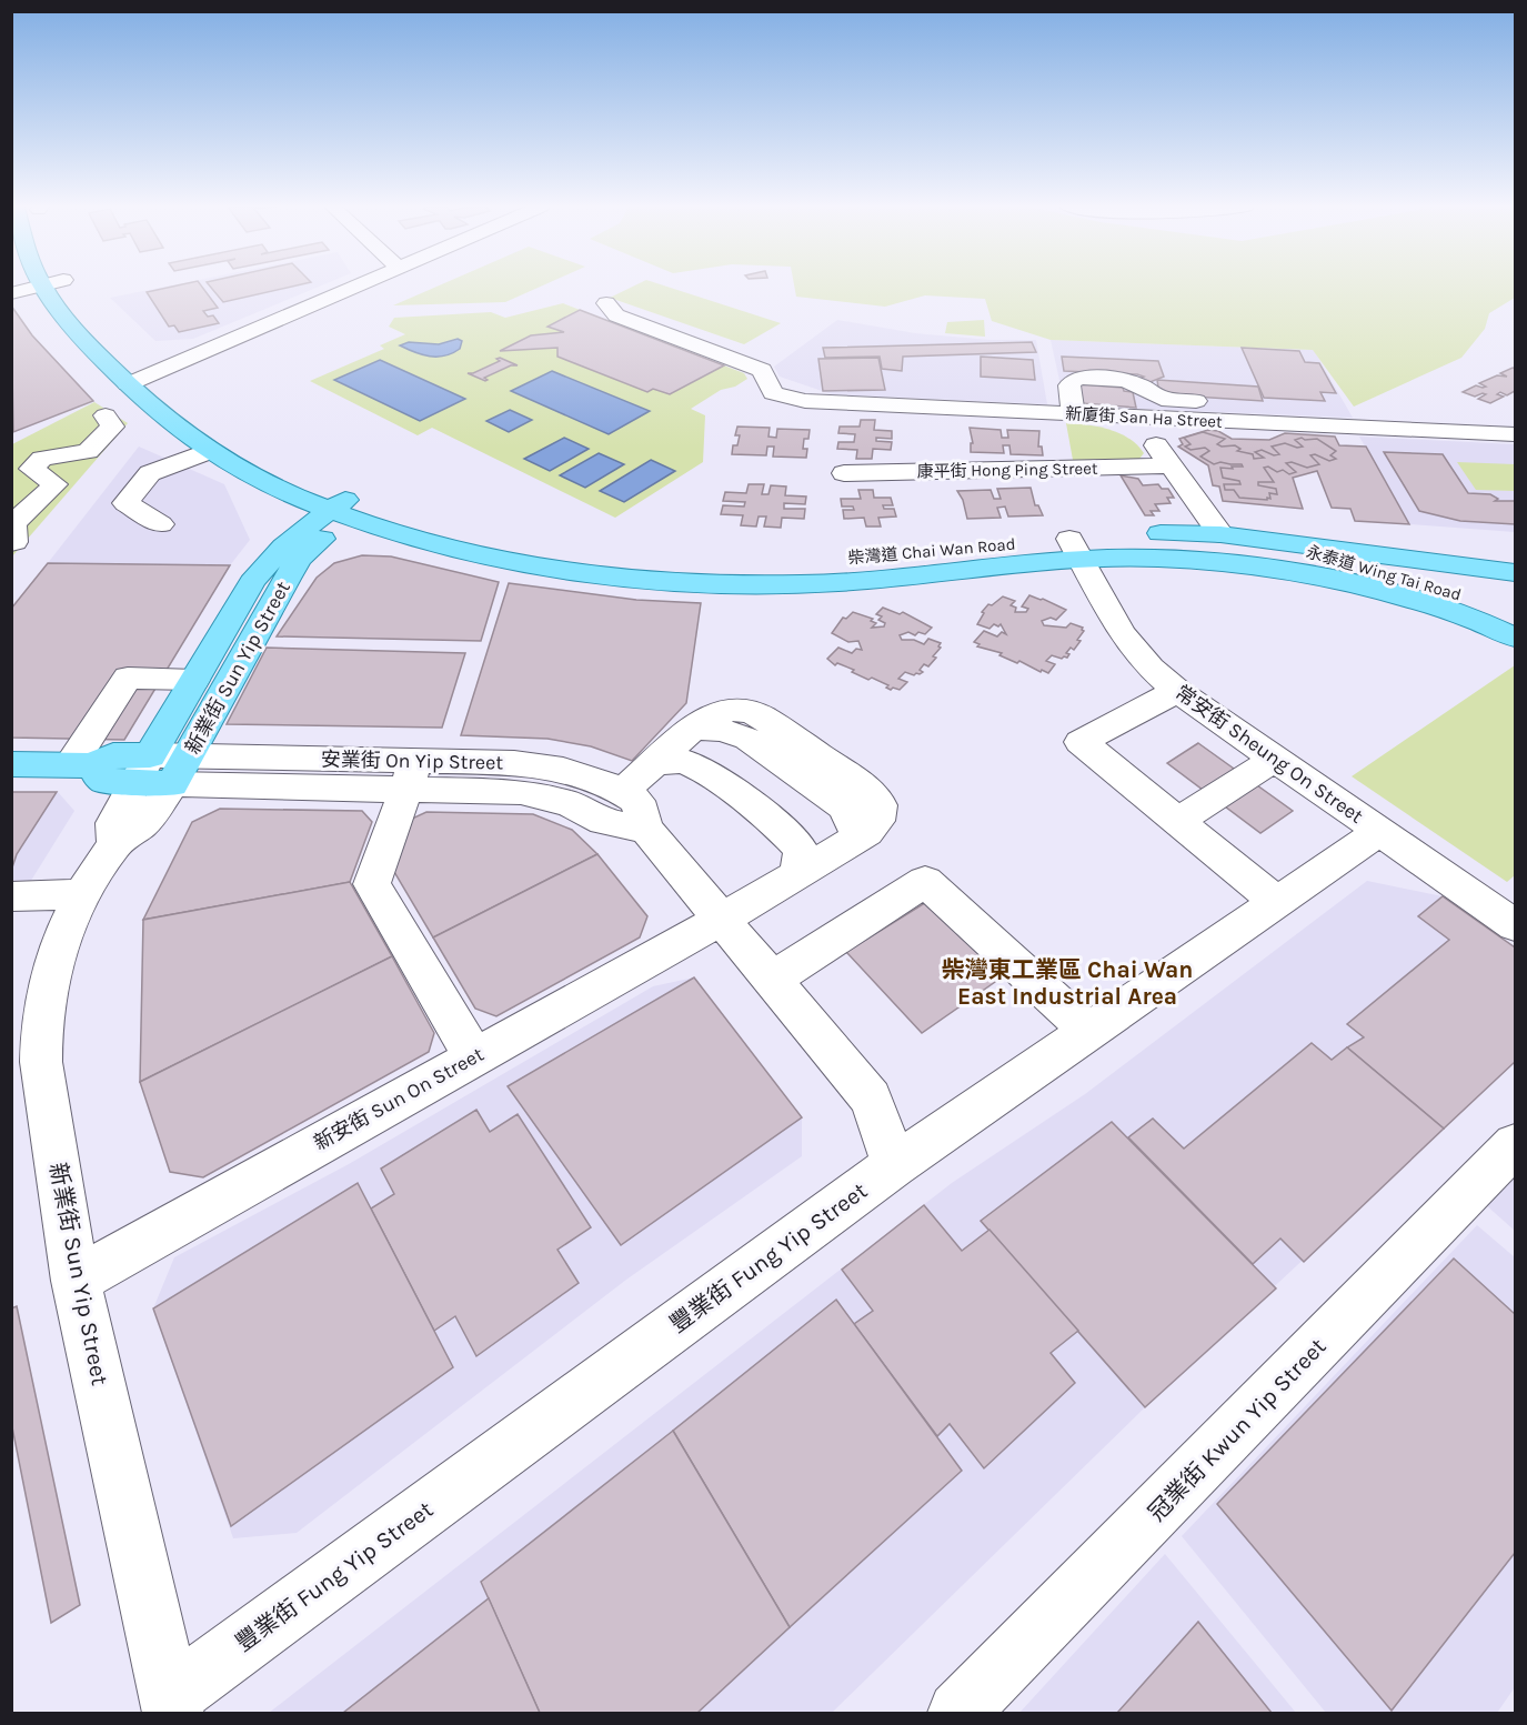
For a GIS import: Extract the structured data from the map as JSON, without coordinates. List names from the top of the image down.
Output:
{
  "streets": {
    "main road": [
      "柴灣道 Chai Wan Road",
      "永泰道 Wing Tai Road",
      "新業街 Sun Yip Street",
      "安業街 On Yip Street"
    ],
    "street": [
      "新廈街 San Ha Street",
      "康平街 Hong Ping Street",
      "常安街 Sheung On Street",
      "新安街 Sun On Street",
      "豐業街 Fung Yip Street",
      "冠業街 Kwun Yip Street"
    ]
  },
  "crossings": [
    ["柴灣道 Chai Wan Road", "永泰道 Wing Tai Road"],
    ["柴灣道 Chai Wan Road", "新業街 Sun Yip Street"],
    ["柴灣道 Chai Wan Road", "常安街 Sheung On Street"],
    ["新業街 Sun Yip Street", "安業街 On Yip Street"],
    ["新業街 Sun Yip Street", "新安街 Sun On Street"],
    ["新業街 Sun Yip Street", "豐業街 Fung Yip Street"],
    ["常安街 Sheung On Street", "豐業街 Fung Yip Street"],
    ["安業街 On Yip Street", "新安街 Sun On Street"],
    ["安業街 On Yip Street", "豐業街 Fung Yip Street"]
  ],
  "districts": ["柴灣東工業區 Chai Wan East Industrial Area"]
}
